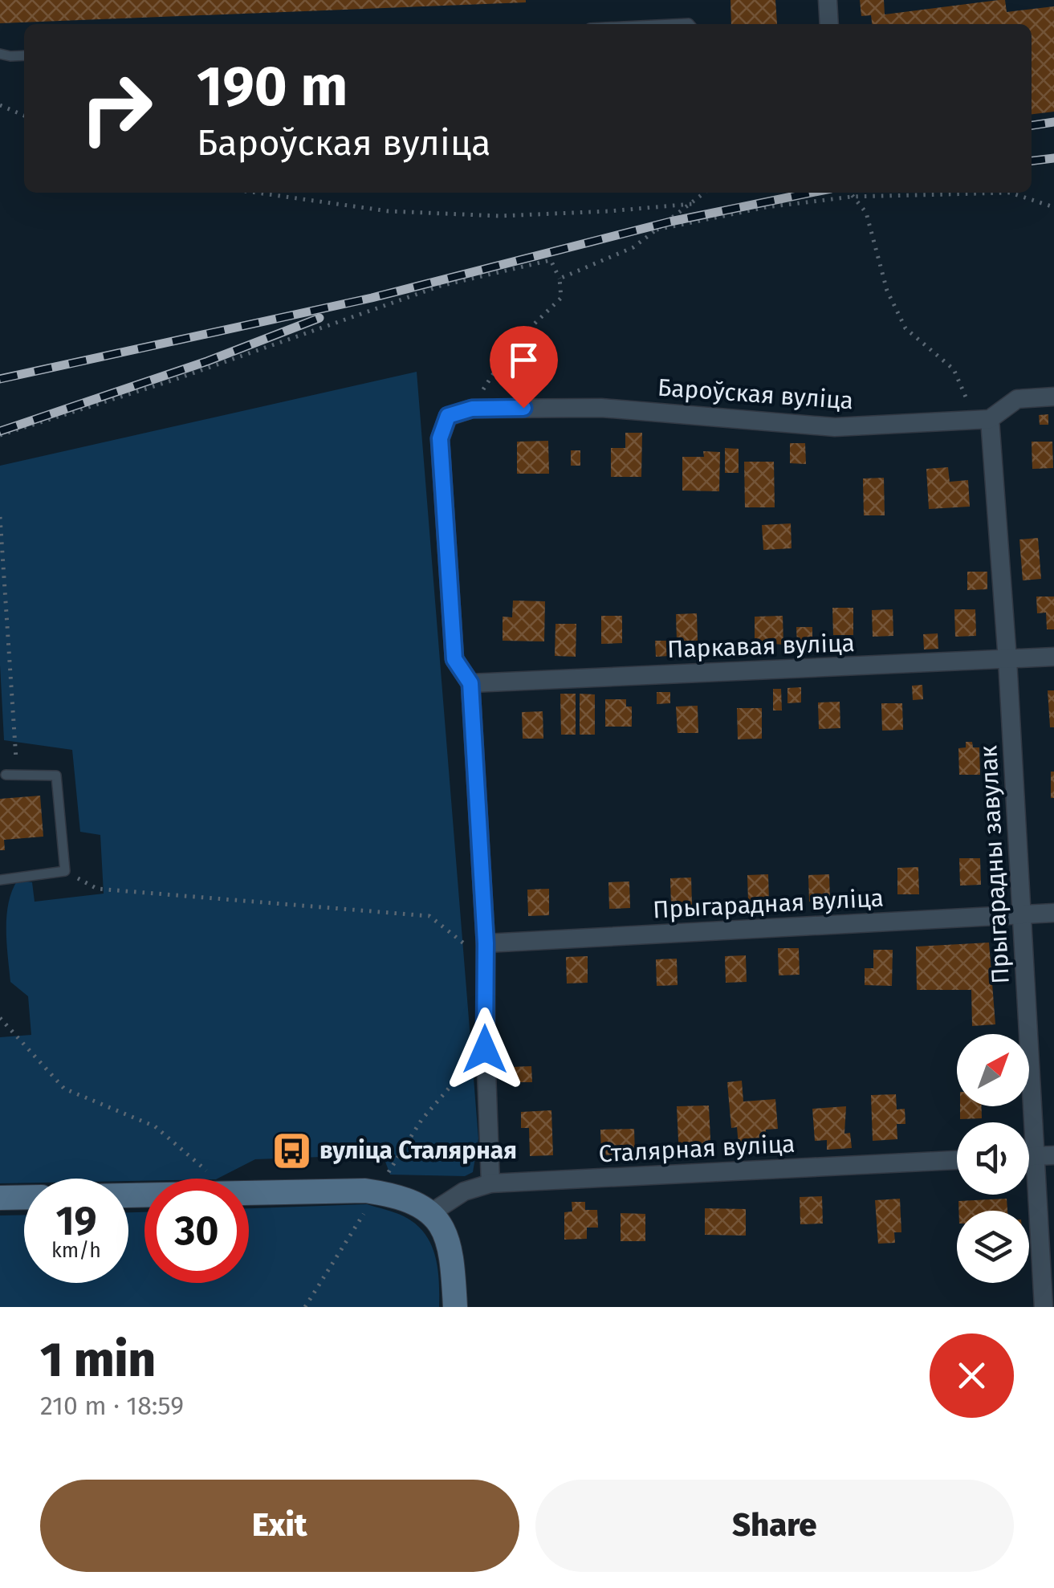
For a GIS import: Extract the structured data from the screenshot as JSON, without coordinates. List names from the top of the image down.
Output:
{
  "streets": {
    "street": [
      "Бароўская вуліца",
      "Паркавая вуліца",
      "Прыгарадны завулак",
      "Прыгарадная вуліца",
      "Сталярная вуліца"
    ]
  },
  "crossings": [
    ["Бароўская вуліца", "Паркавая вуліца"],
    ["Бароўская вуліца", "Прыгарадны завулак"],
    ["Паркавая вуліца", "Прыгарадны завулак"],
    ["Прыгарадны завулак", "Прыгарадная вуліца"]
  ],
  "places": {
    "bus stop": ["вуліца Сталярная"]
  },
  "north": "top right",
  "page": {
    "turn": ["190 m", "Бароўская вуліца"],
    "speed": "19 km/h",
    "limit": "30",
    "heading": ["1 min", "210 m · 18:59"],
    "buttons": ["Exit", "Share"]
  }
}
